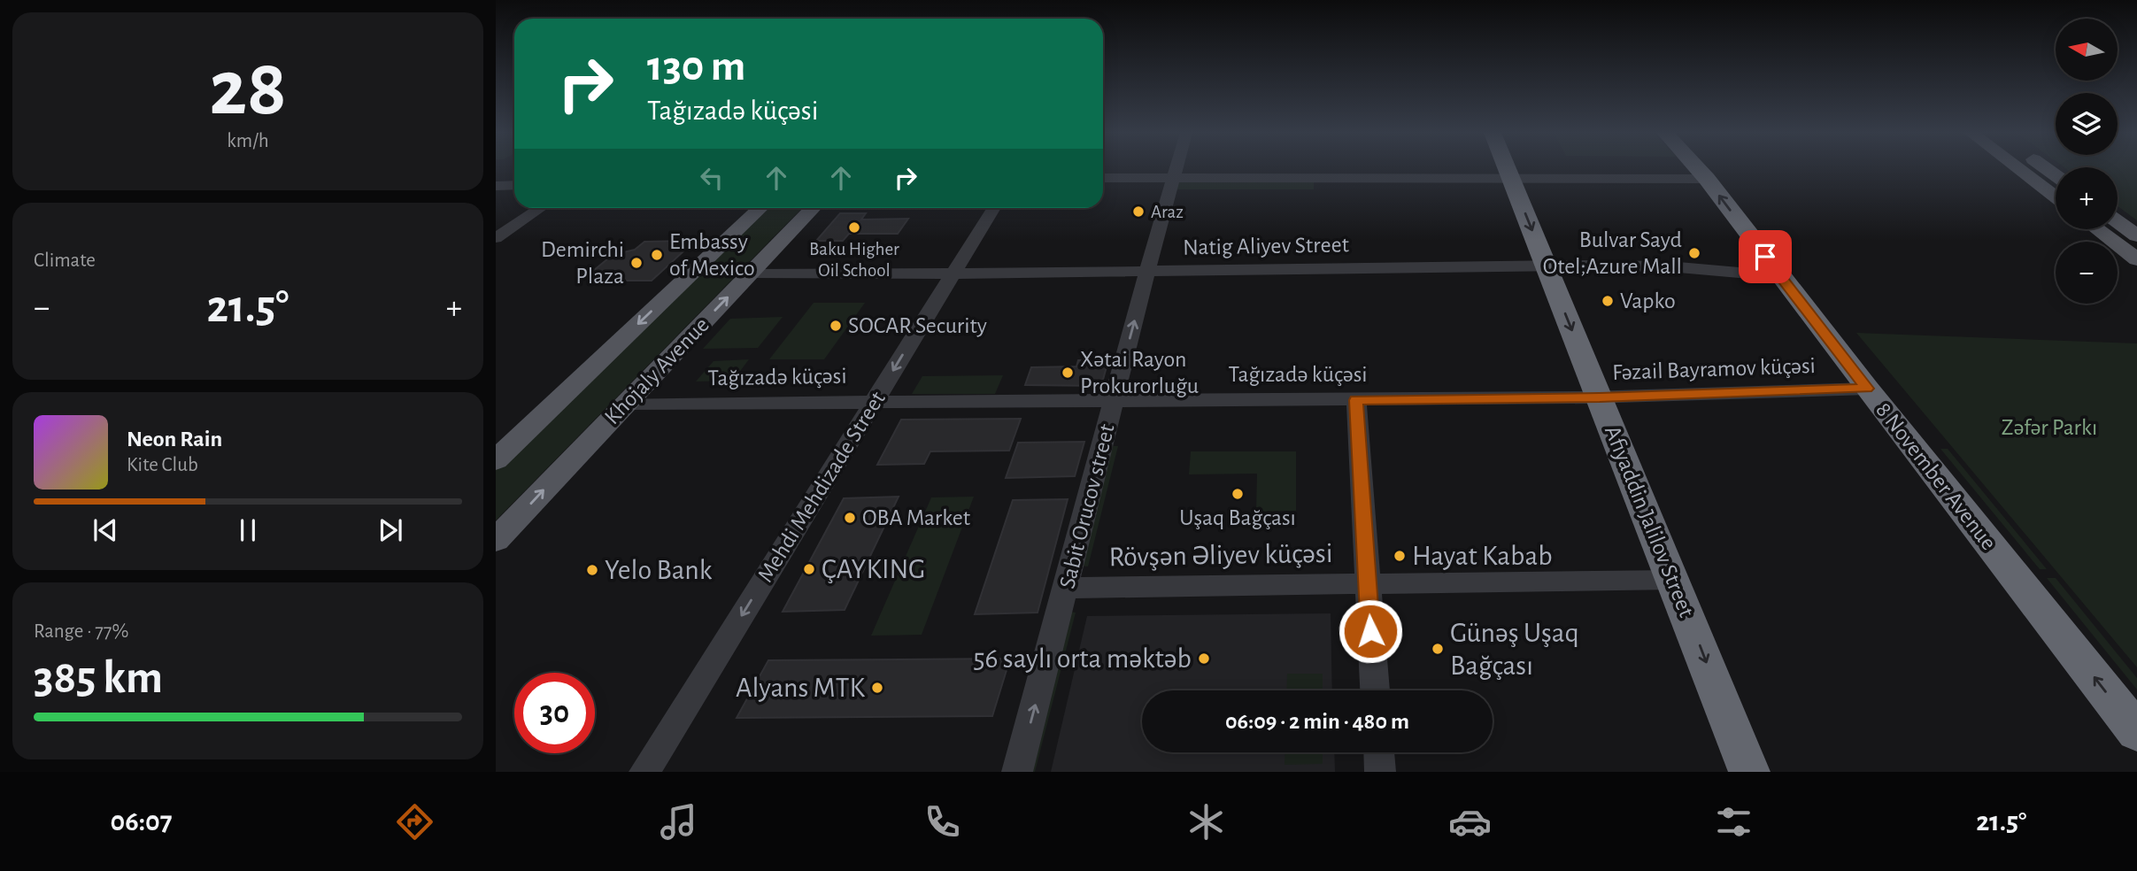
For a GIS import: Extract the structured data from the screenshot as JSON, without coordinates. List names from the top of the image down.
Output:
{
  "streets": {
    "highway": ["8 November Avenue", "Afiyaddin Jalilov Street"],
    "main road": ["Khojaly Avenue"],
    "street": [
      "Natig Aliyev Street",
      "Fəzail Bayramov küçəsi",
      "Tağızadə küçəsi",
      "Mehdi Mehdizade Street",
      "Sabit Orucov street",
      "Rövşən Əliyev küçəsi"
    ]
  },
  "crossings": [
    ["Natig Aliyev Street", "Khojaly Avenue"],
    ["Natig Aliyev Street", "8 November Avenue"],
    ["Natig Aliyev Street", "Mehdi Mehdizade Street"],
    ["Natig Aliyev Street", "Sabit Orucov street"],
    ["Natig Aliyev Street", "Afiyaddin Jalilov Street"],
    ["Fəzail Bayramov küçəsi", "Tağızadə küçəsi"],
    ["Fəzail Bayramov küçəsi", "8 November Avenue"],
    ["Fəzail Bayramov küçəsi", "Afiyaddin Jalilov Street"],
    ["Khojaly Avenue", "Tağızadə küçəsi"],
    ["Tağızadə küçəsi", "Mehdi Mehdizade Street"],
    ["Tağızadə küçəsi", "Sabit Orucov street"],
    ["Tağızadə küçəsi", "Afiyaddin Jalilov Street"],
    ["Sabit Orucov street", "Rövşən Əliyev küçəsi"],
    ["Afiyaddin Jalilov Street", "Rövşən Əliyev küçəsi"]
  ],
  "one_way": [
    "8 November Avenue",
    "Mehdi Mehdizade Street",
    "Sabit Orucov street",
    "Afiyaddin Jalilov Street"
  ],
  "parks": ["Zəfər Parkı"],
  "places": [
    "Araz",
    "Baku Higher Oil School",
    "Bulvar Sayd Otel;Azure Mall",
    "Embassy of Mexico",
    "Demirchi Plaza",
    "Vapko",
    "SOCAR Security",
    "Xətai Rayon Prokurorluğu",
    "Uşaq Bağçası",
    "OBA Market",
    "Hayat Kabab",
    "ÇAYKING",
    "Yelo Bank",
    "Günəş Uşaq Bağçası",
    "56 saylı orta məktəb",
    "Alyans MTK"
  ],
  "north": "left",
  "page": {
    "tile": [
      ["28", "km/h"],
      "Climate",
      ["Range · 77%", "385 km"]
    ],
    "map_buttons": ["+", "−"],
    "turn": ["130 m", "Tağızadə küçəsi"],
    "heat": ["−", "21.5°", "+"],
    "song": ["Neon Rain", "Kite Club"],
    "limit": "30",
    "trip": "06:09 · 2 min · 480 m",
    "tabs": ["06:07", "21.5°"]
  }
}
